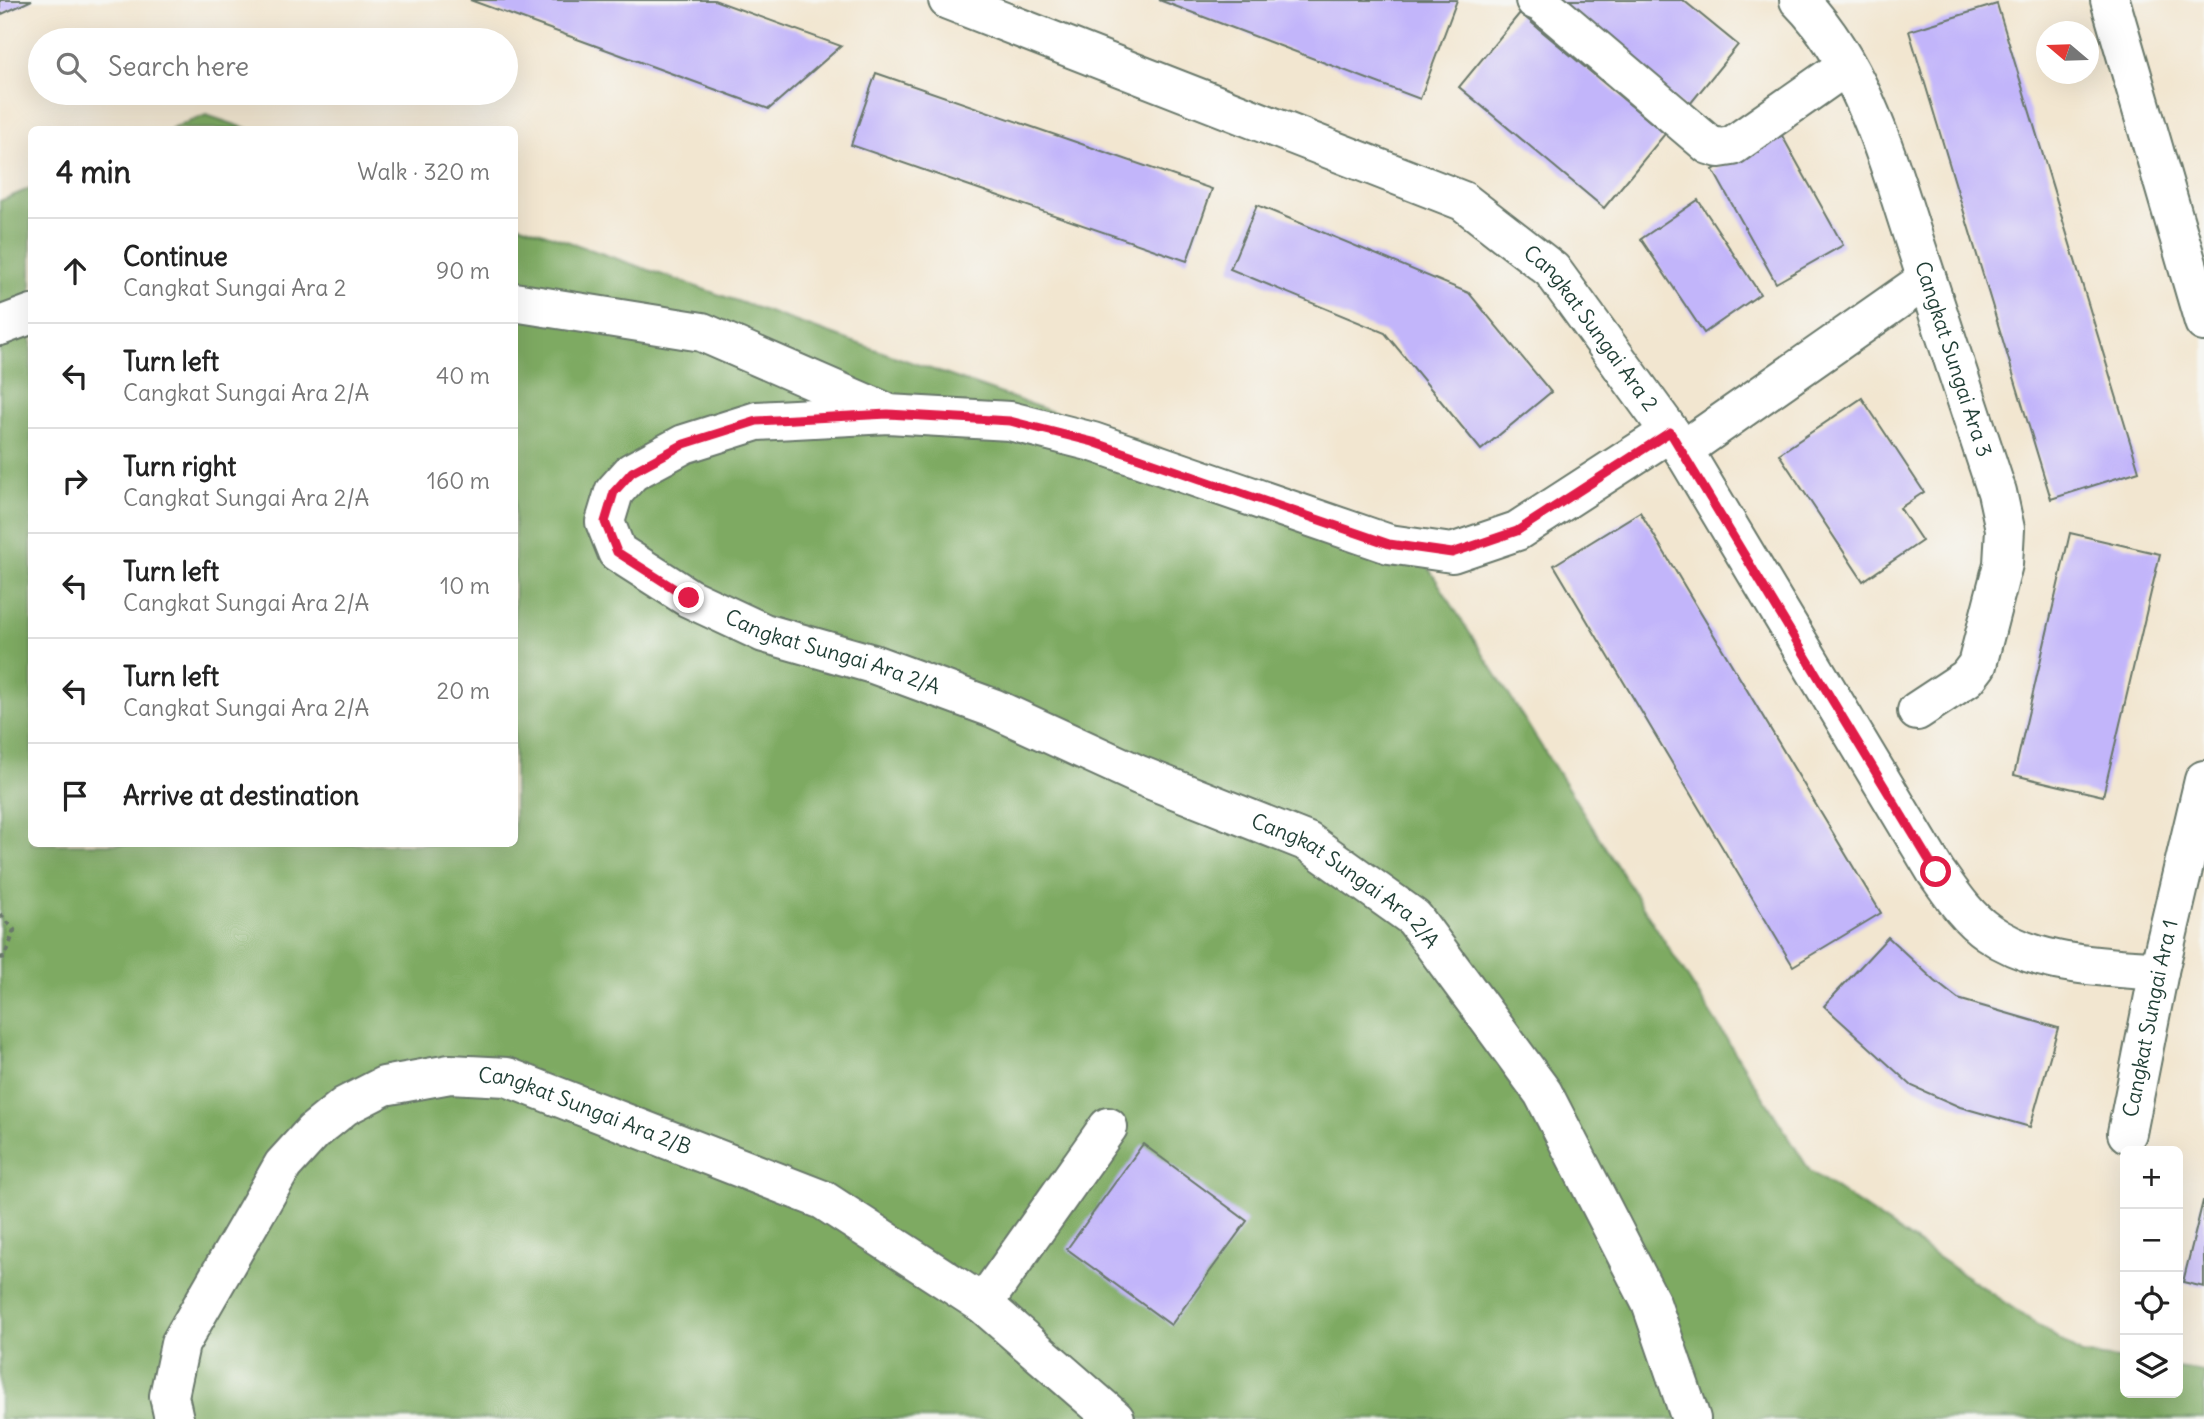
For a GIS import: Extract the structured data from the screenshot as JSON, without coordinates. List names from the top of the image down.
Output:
{
  "streets": {
    "street": [
      "Cangkat Sungai Ara 2",
      "Cangkat Sungai Ara 3",
      "Cangkat Sungai Ara 2/A",
      "Cangkat Sungai Ara 1",
      "Cangkat Sungai Ara 2/B"
    ]
  },
  "crossings": [
    ["Cangkat Sungai Ara 2", "Cangkat Sungai Ara 2/A"],
    ["Cangkat Sungai Ara 2", "Cangkat Sungai Ara 1"],
    ["Cangkat Sungai Ara 3", "Cangkat Sungai Ara 2/A"]
  ],
  "north": "left",
  "page": {
    "search": "Search here",
    "heading": ["4 min", "Walk · 320 m"],
    "list": [
      ["Continue", "Cangkat Sungai Ara 2", "90 m"],
      ["Turn left", "Cangkat Sungai Ara 2/A", "40 m"],
      ["Turn right", "Cangkat Sungai Ara 2/A", "160 m"],
      ["Turn left", "Cangkat Sungai Ara 2/A", "10 m"],
      ["Turn left", "Cangkat Sungai Ara 2/A", "20 m"],
      "Arrive at destination"
    ],
    "map_buttons": ["+", "−"]
  }
}
